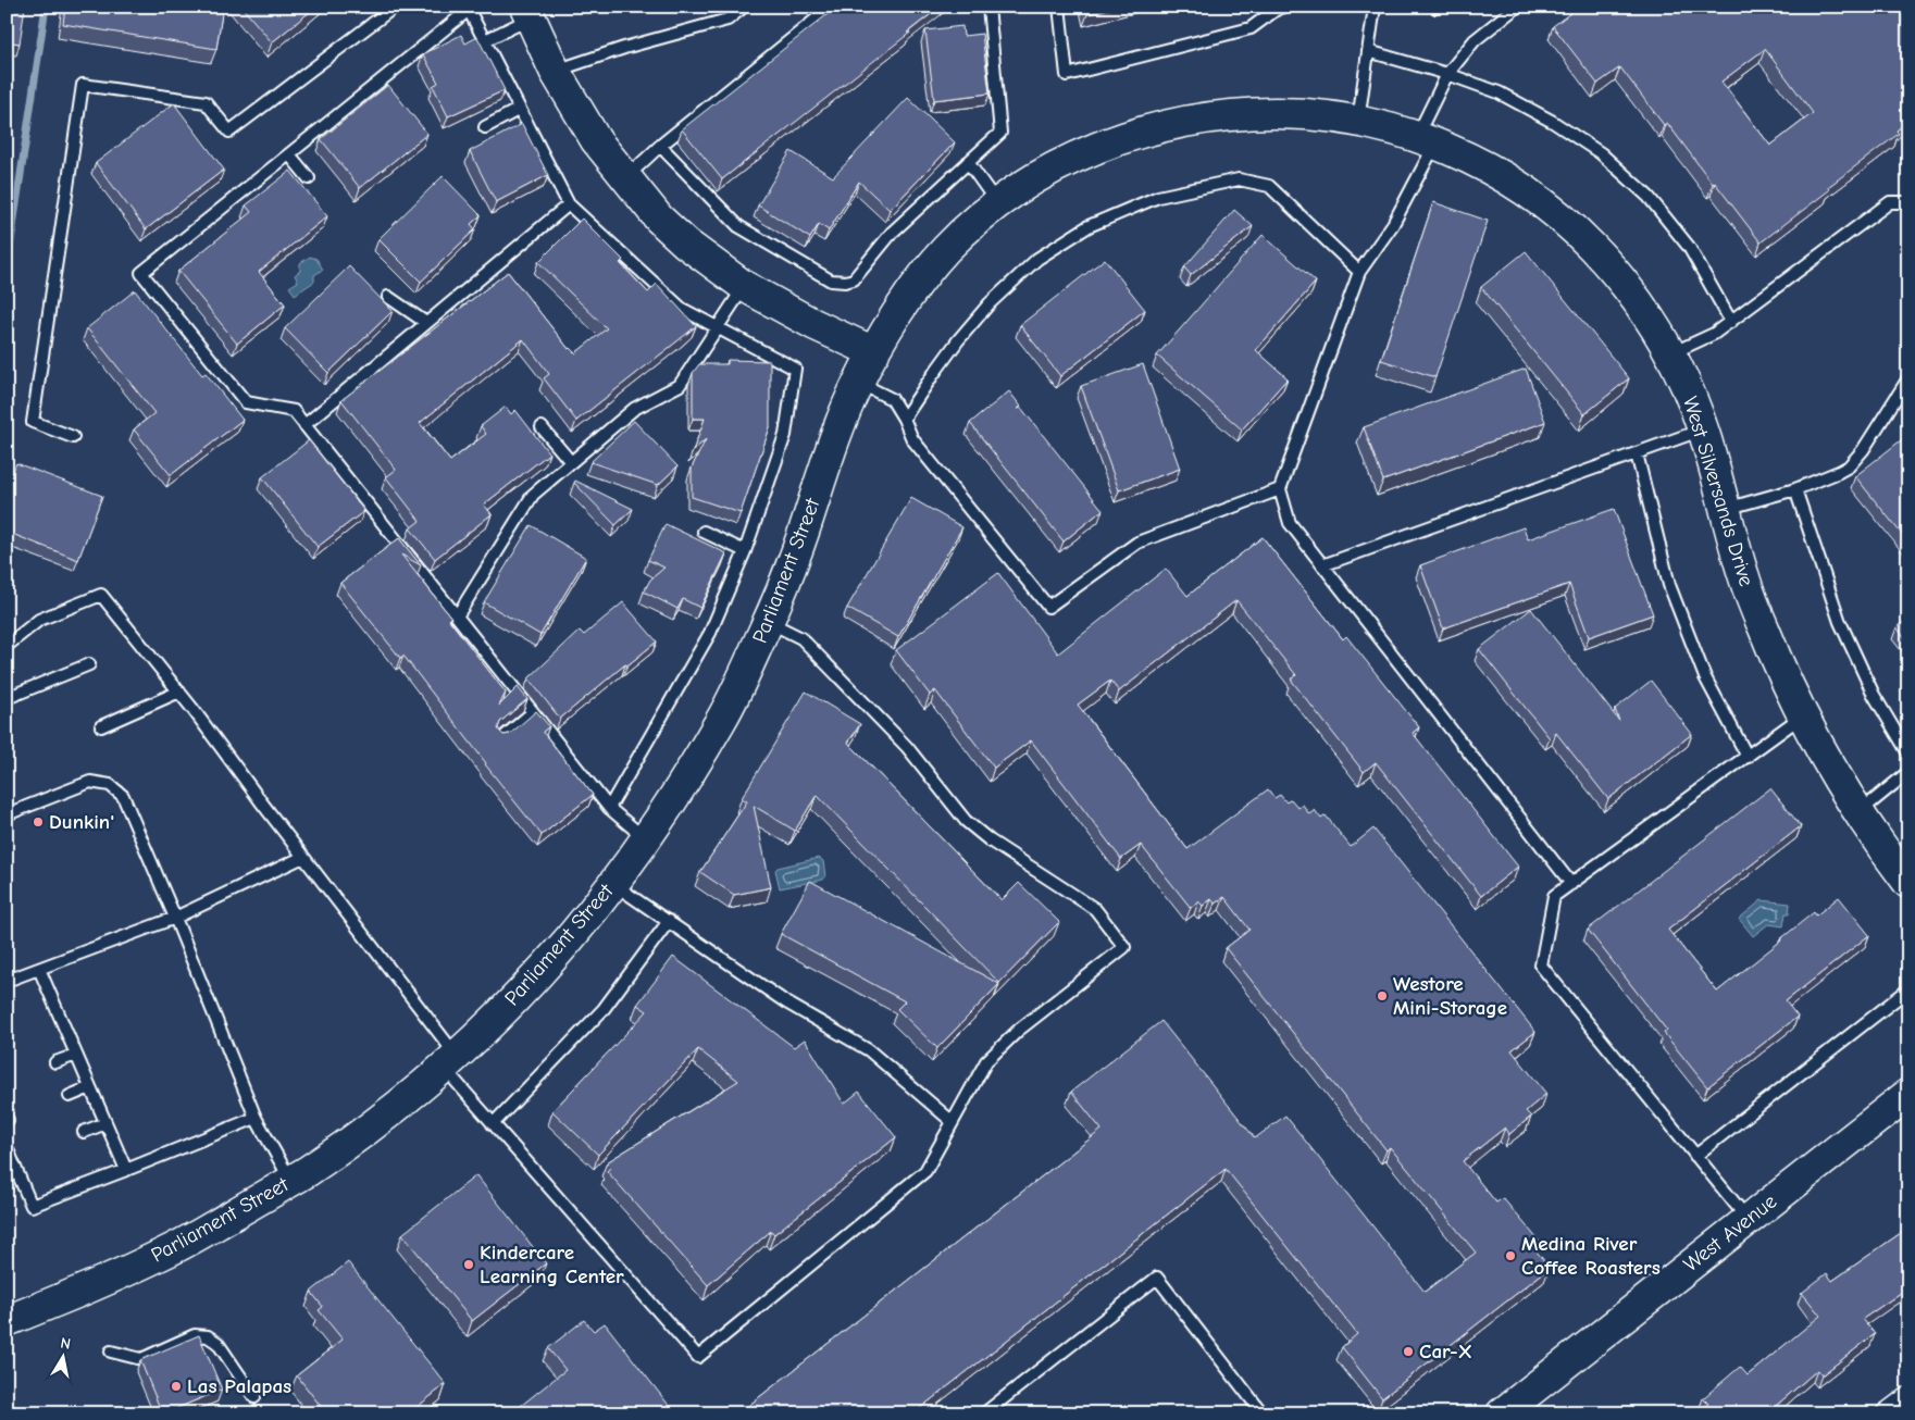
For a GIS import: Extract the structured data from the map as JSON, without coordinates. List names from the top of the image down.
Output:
{
  "streets": {
    "street": ["West Silversands Drive", "Parliament Street", "West Avenue"]
  },
  "crossings": [
    ["West Silversands Drive", "Parliament Street"]
  ],
  "places": [
    "Dunkin'",
    "Westore Mini-Storage",
    "Medina River Coffee Roasters",
    "Kindercare Learning Center",
    "Car-X",
    "Las Palapas"
  ],
  "north": "top"
}
